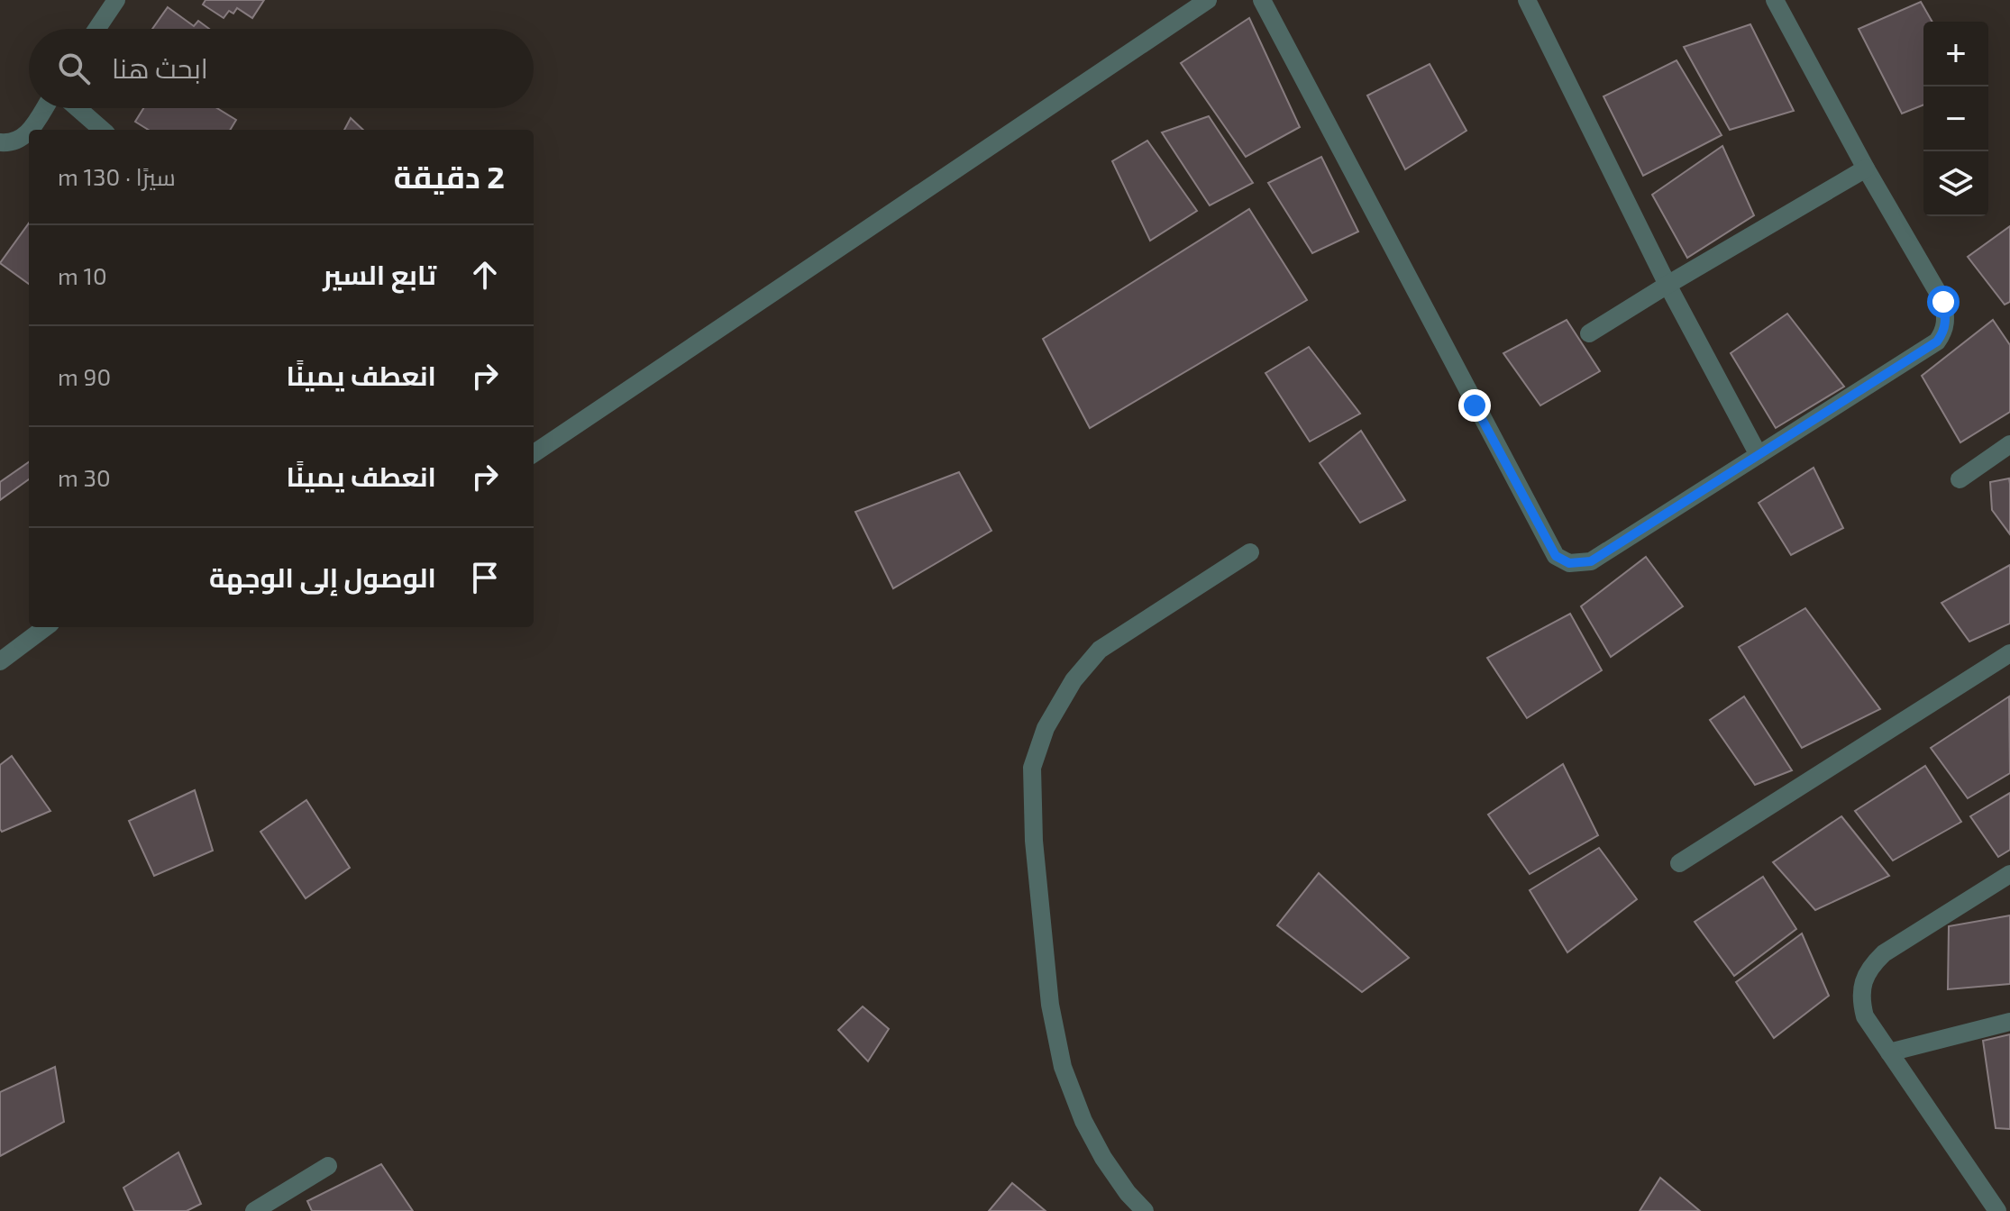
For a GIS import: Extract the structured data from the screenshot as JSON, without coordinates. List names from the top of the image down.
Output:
{
  "page": {
    "map_buttons": ["+", "−"],
    "search": "ابحث هنا",
    "heading": ["2 دقيقة", "سيرًا · 130 m"],
    "list": [
      ["تابع السير", "10 m"],
      ["انعطف يمينًا", "90 m"],
      ["انعطف يمينًا", "30 m"],
      "الوصول إلى الوجهة"
    ]
  }
}
